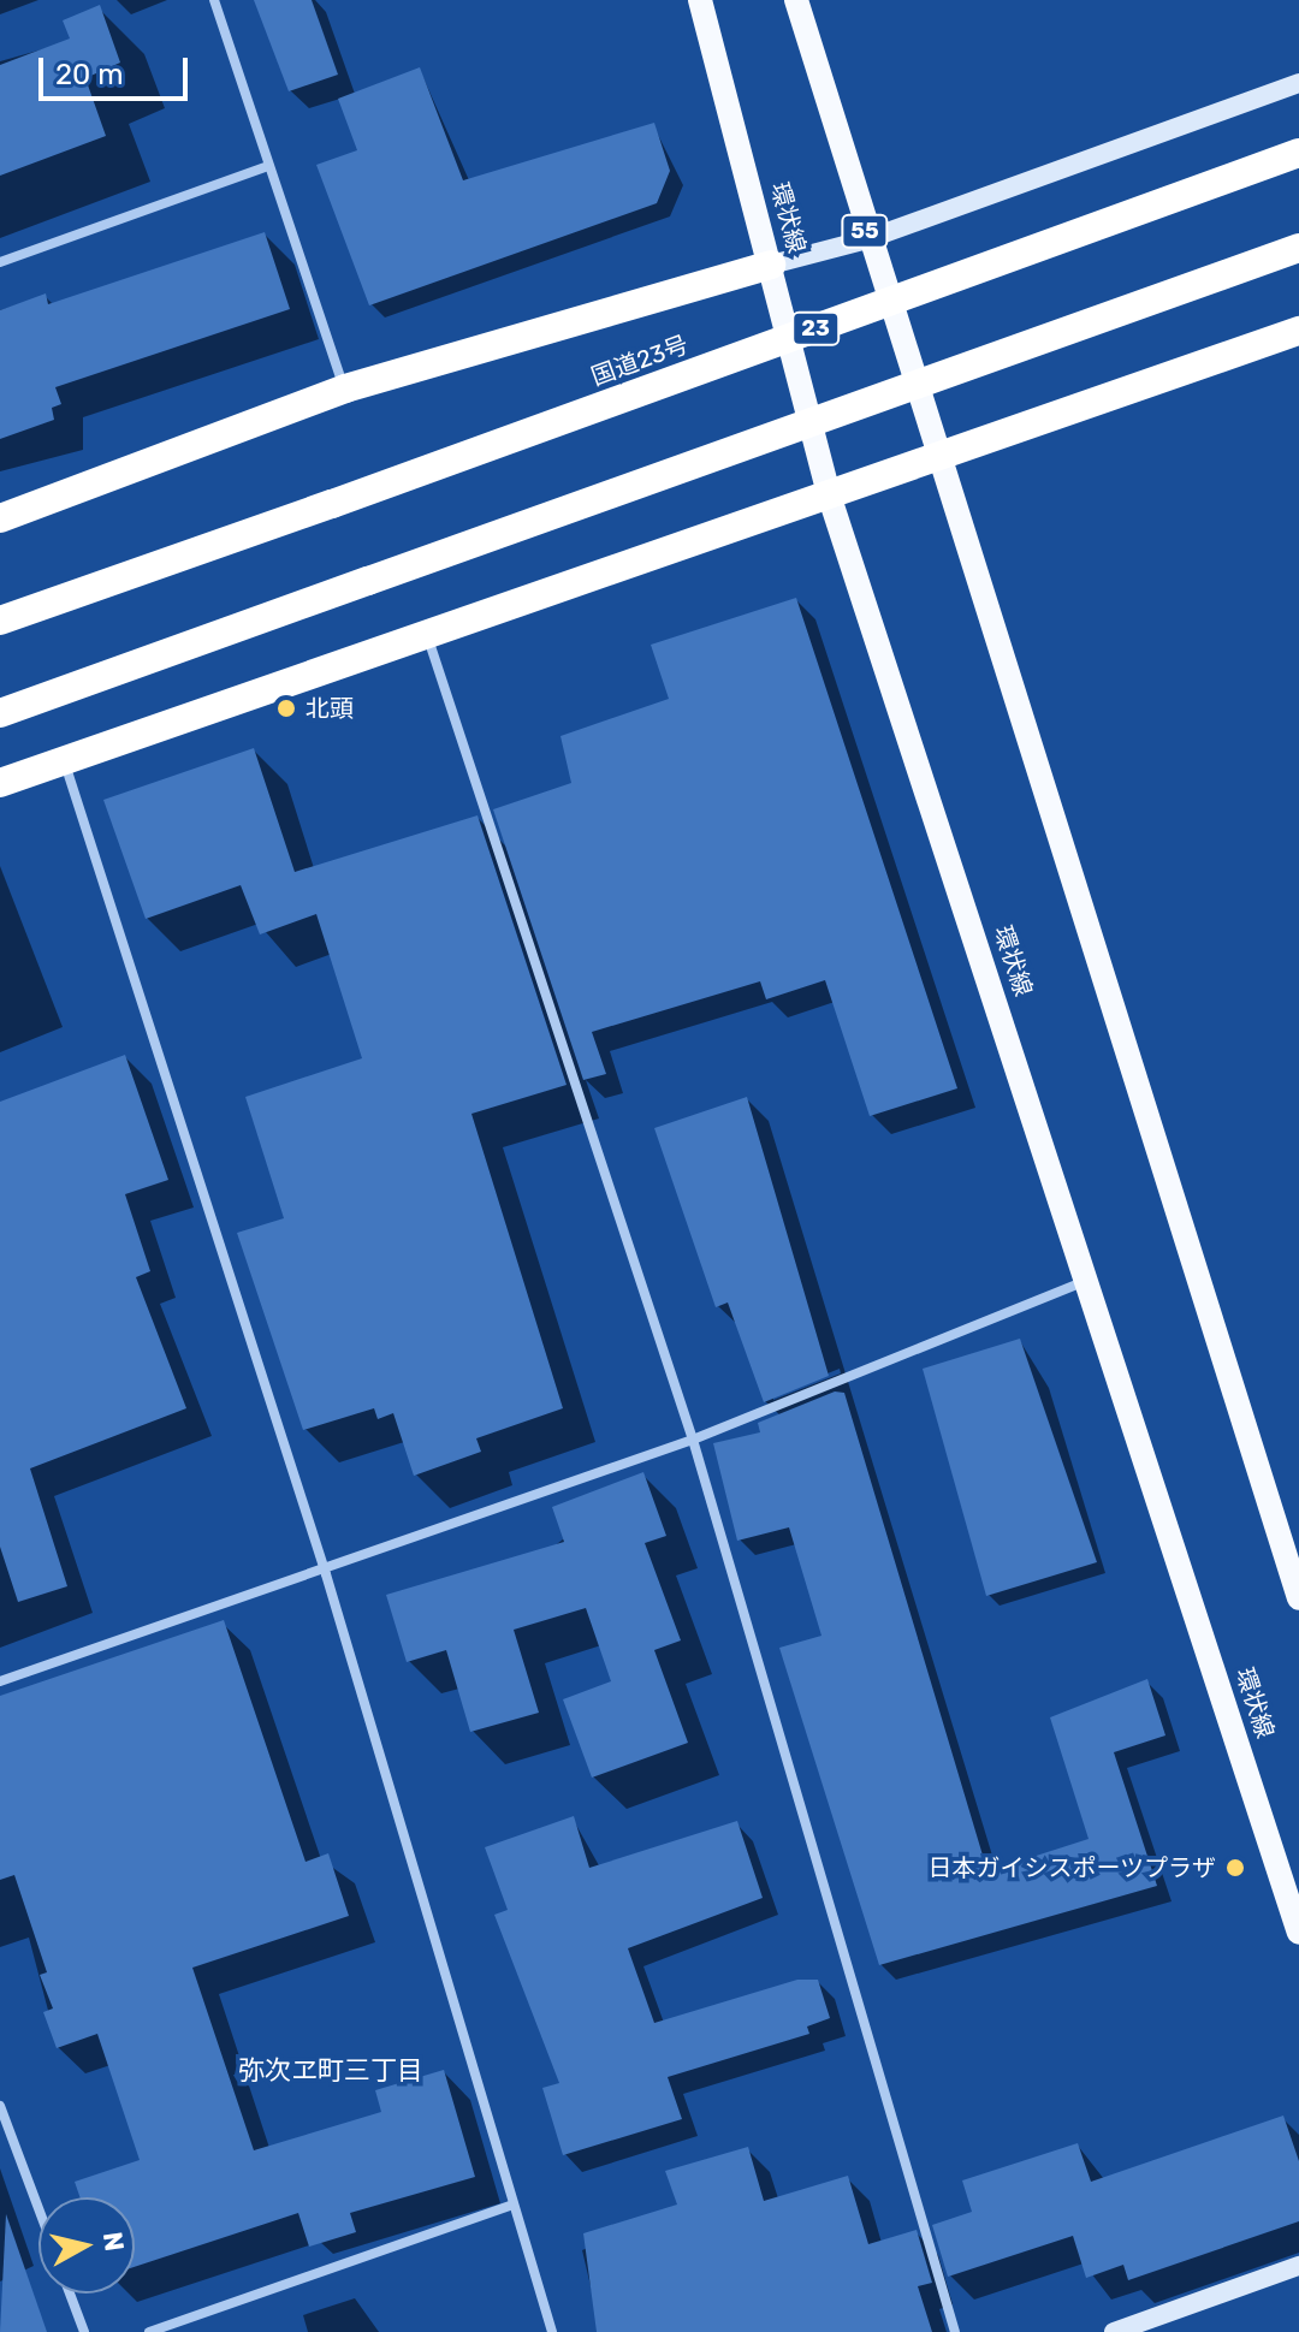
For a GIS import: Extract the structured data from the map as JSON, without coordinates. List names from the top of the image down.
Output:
{
  "streets": {
    "highway": ["23", "国道23号"],
    "main road": ["環状線", "55"]
  },
  "districts": ["弥次ヱ町三丁目"],
  "places": ["北頭", "日本ガイシスポーツプラザ"],
  "scale_bar": "20 m",
  "north": "right"
}
